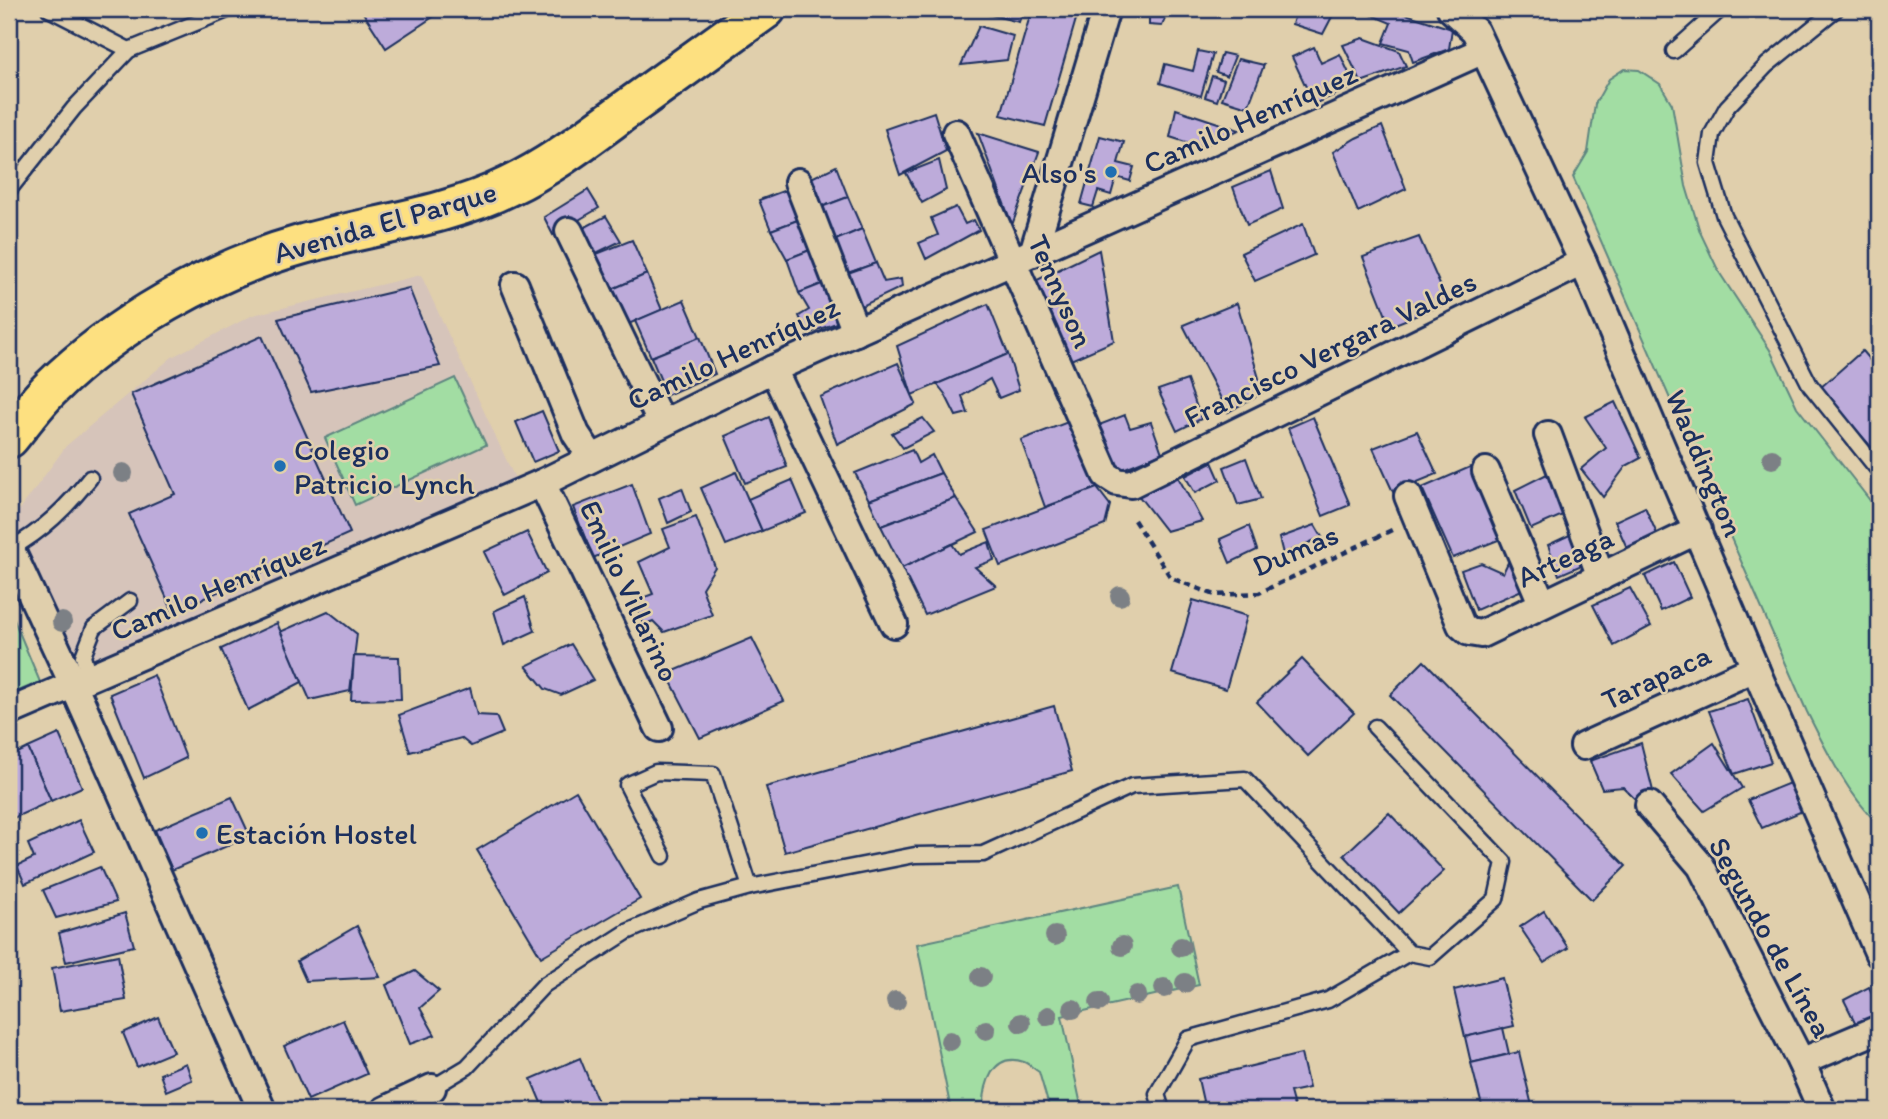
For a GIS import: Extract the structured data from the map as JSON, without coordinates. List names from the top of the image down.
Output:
{
  "streets": {
    "main road": ["Avenida El Parque"],
    "street": [
      "Camilo Henríquez",
      "Tennyson",
      "Francisco Vergara Valdes",
      "Waddington",
      "Arteaga",
      "Emilio Villarino",
      "Tarapaca",
      "Segundo de Línea"
    ],
    "path": ["Dumas"]
  },
  "crossings": [
    ["Camilo Henríquez", "Tennyson"],
    ["Camilo Henríquez", "Waddington"],
    ["Camilo Henríquez", "Emilio Villarino"],
    ["Tennyson", "Francisco Vergara Valdes"],
    ["Francisco Vergara Valdes", "Waddington"],
    ["Waddington", "Arteaga"],
    ["Waddington", "Tarapaca"],
    ["Dumas", "Arteaga"]
  ],
  "places": ["Also's", "Colegio Patricio Lynch", "Estación Hostel"]
}
